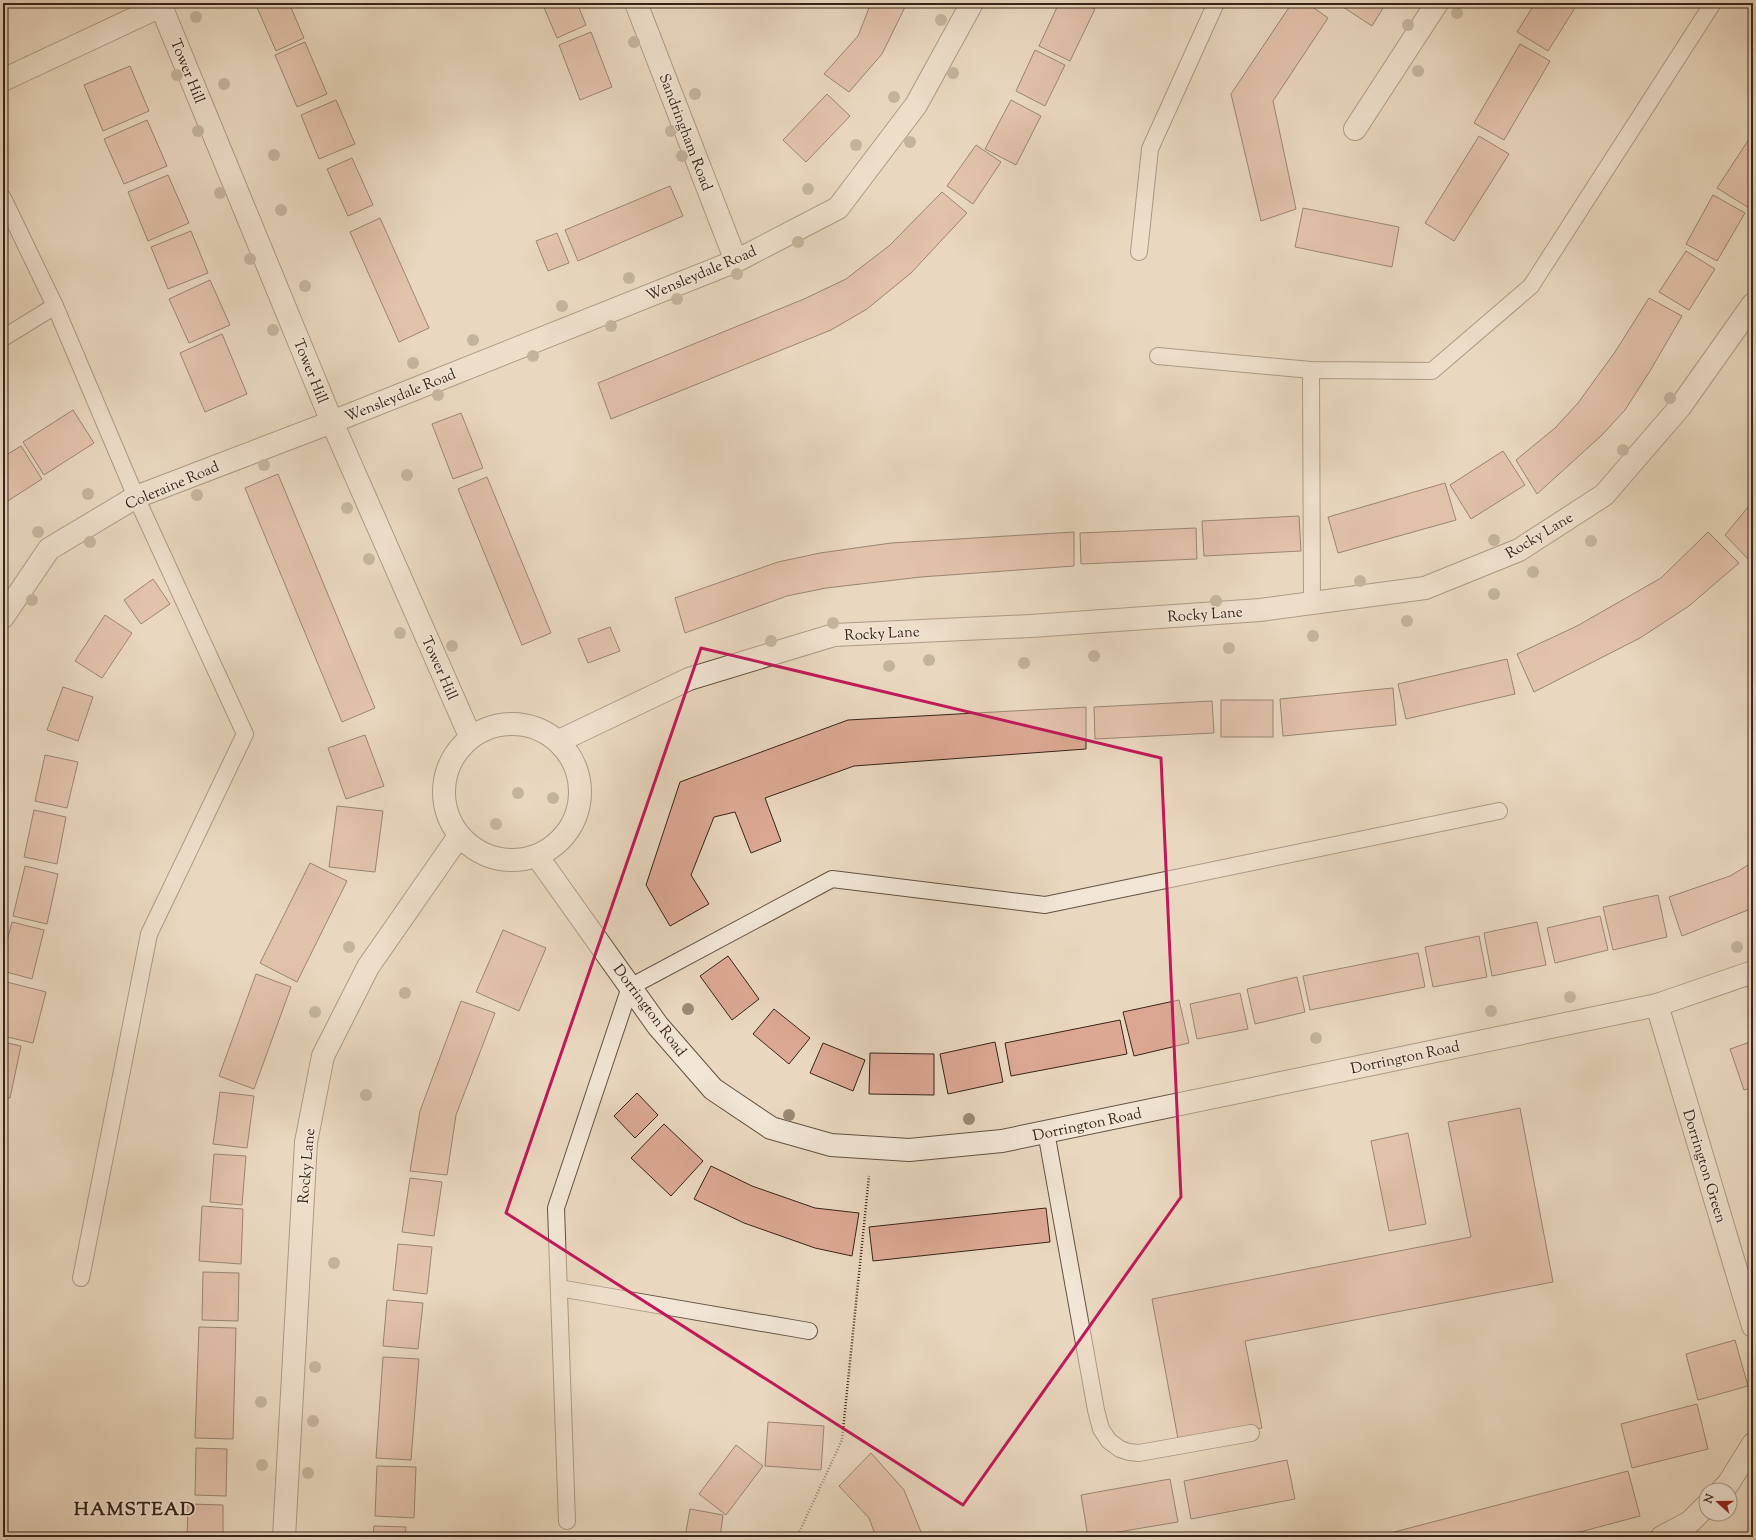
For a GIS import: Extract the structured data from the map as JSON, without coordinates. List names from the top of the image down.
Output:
{
  "streets": {
    "street": [
      "Tower Hill",
      "Sandringham Road",
      "Wensleydale Road",
      "Coleraine Road",
      "Rocky Lane",
      "Dorrington Road",
      "Dorrington Green"
    ]
  },
  "crossings": [
    ["Tower Hill", "Wensleydale Road"],
    ["Tower Hill", "Coleraine Road"],
    ["Tower Hill", "Rocky Lane"],
    ["Tower Hill", "Dorrington Road"],
    ["Sandringham Road", "Wensleydale Road"],
    ["Wensleydale Road", "Coleraine Road"],
    ["Rocky Lane", "Dorrington Road"],
    ["Dorrington Road", "Dorrington Green"]
  ],
  "districts": ["HAMSTEAD"],
  "north": "left"
}
